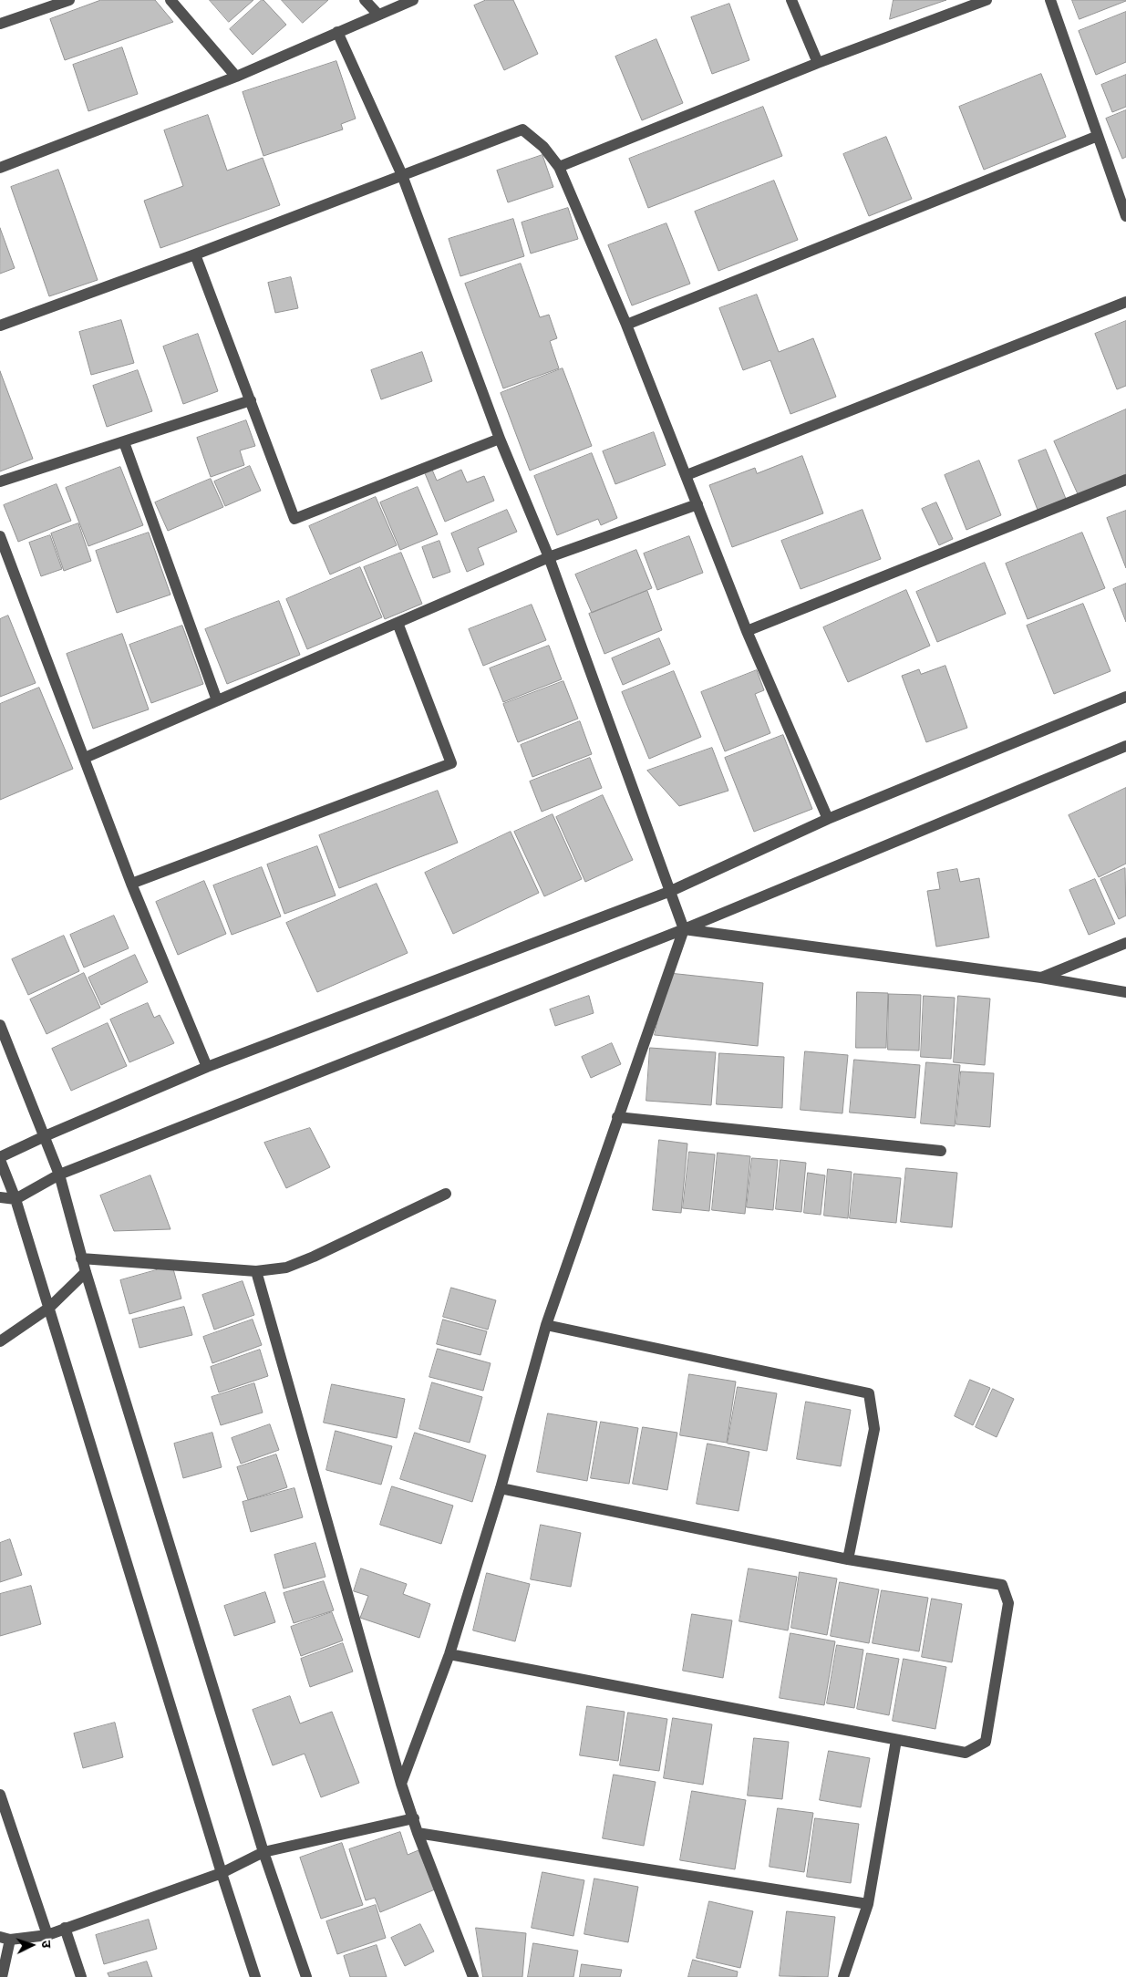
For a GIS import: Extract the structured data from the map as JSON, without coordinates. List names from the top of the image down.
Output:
{
  "north": "right"
}
